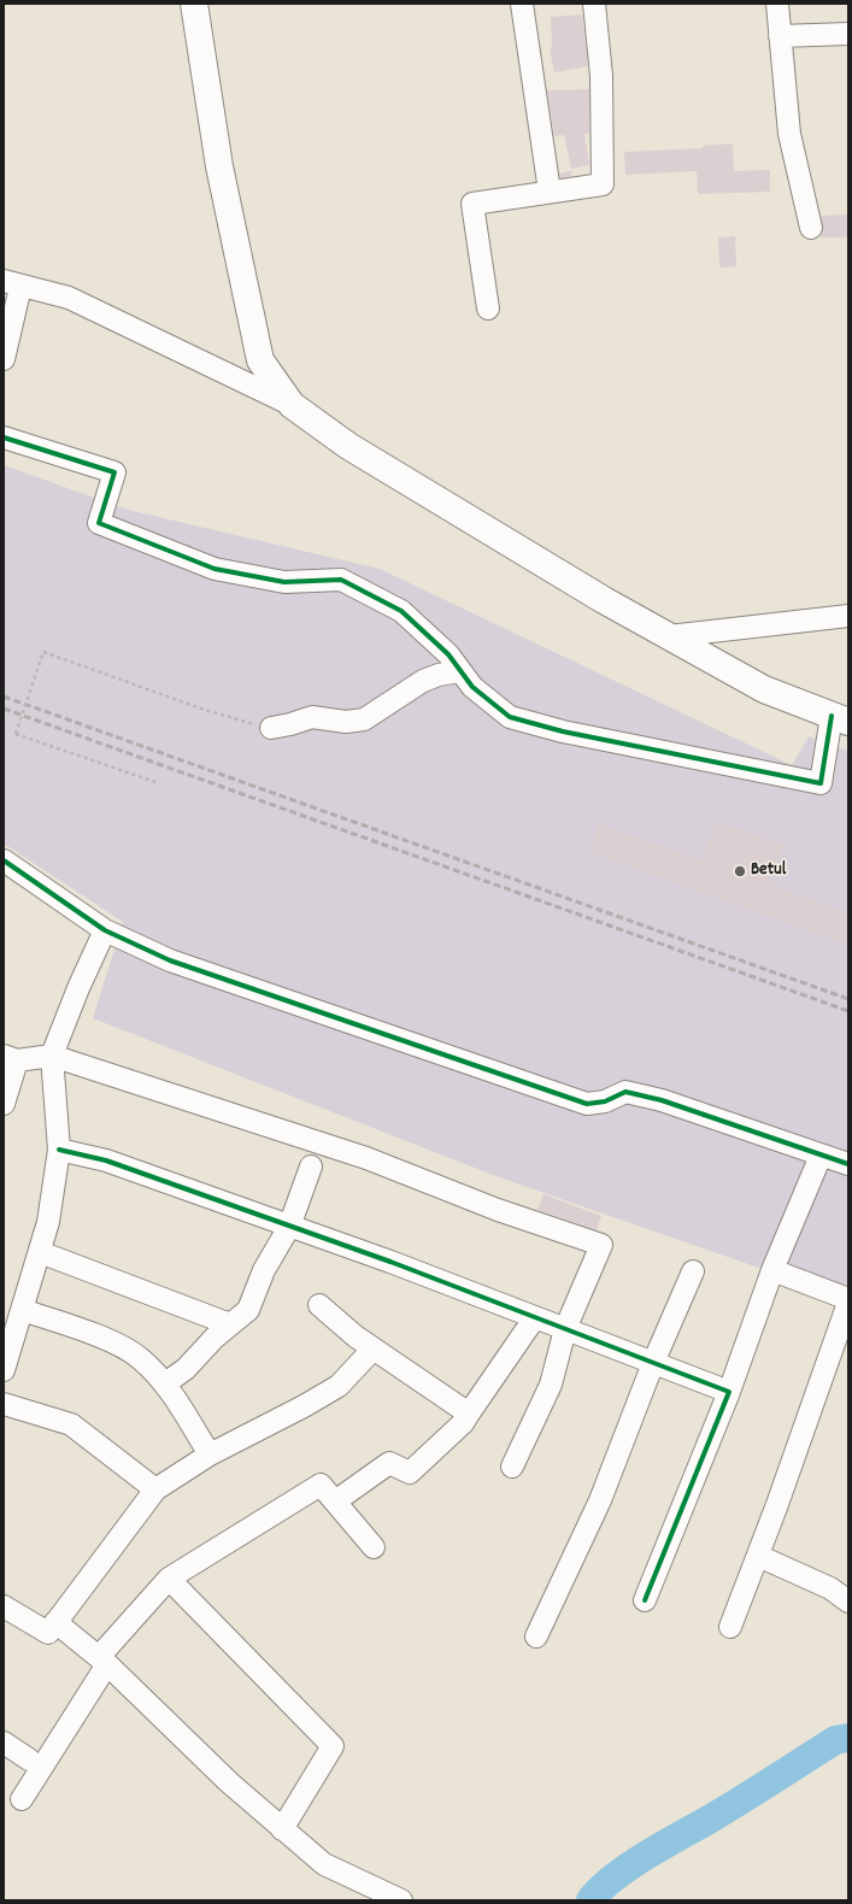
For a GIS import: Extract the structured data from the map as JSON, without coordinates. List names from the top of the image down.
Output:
{
  "places": ["Betul"]
}
